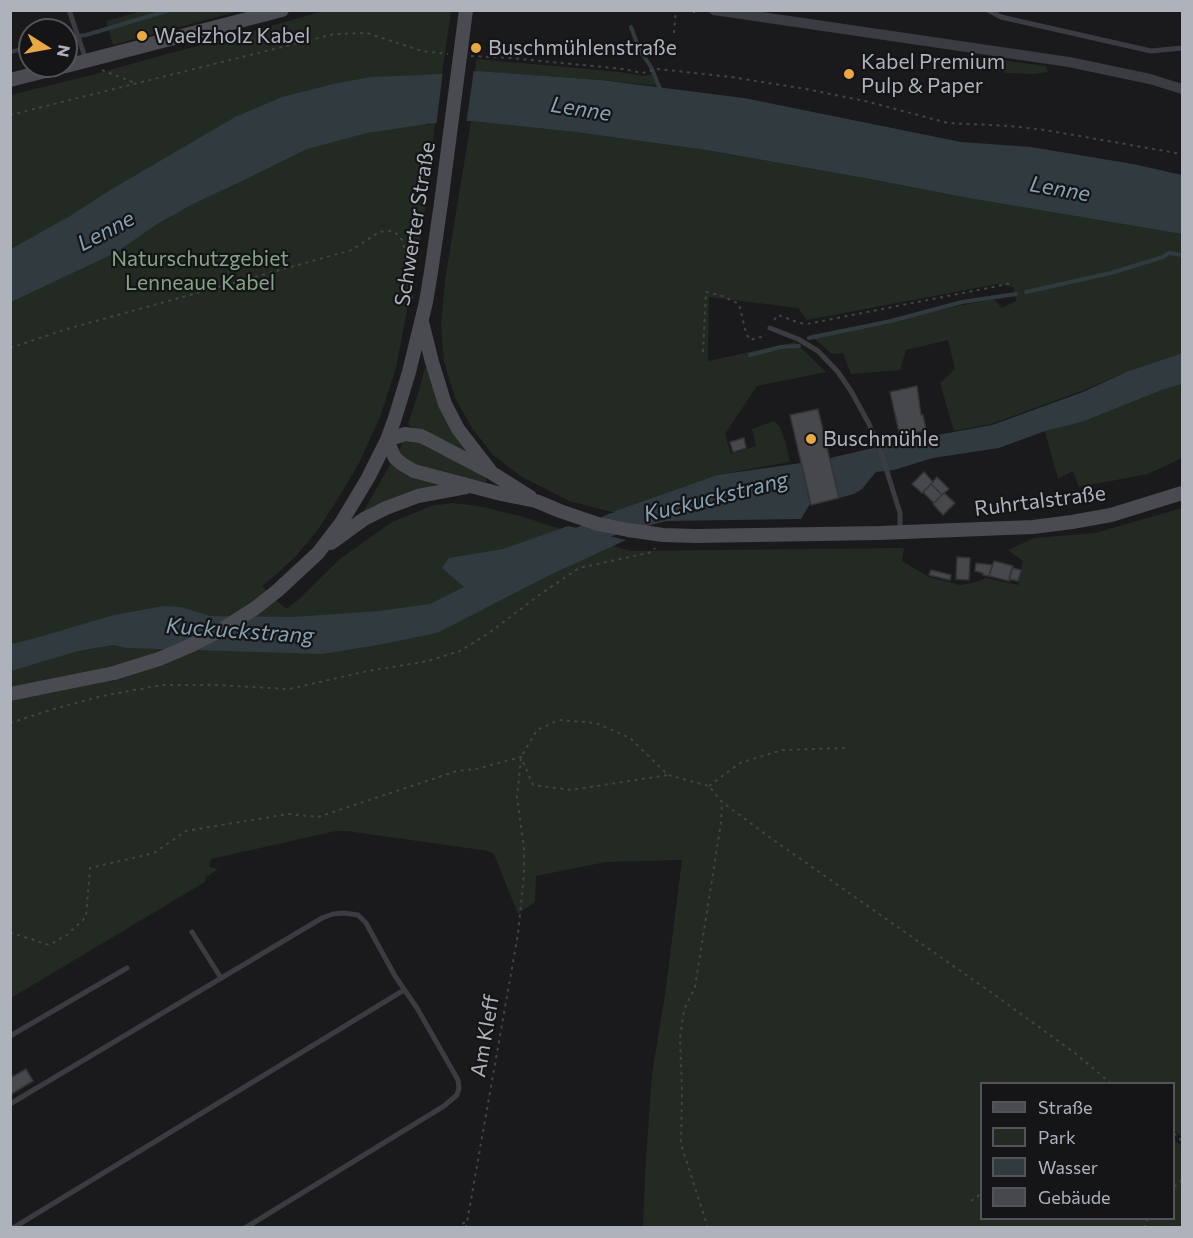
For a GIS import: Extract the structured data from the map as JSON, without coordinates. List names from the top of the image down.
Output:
{
  "streets": {
    "main road": ["Schwerter Straße", "Ruhrtalstraße"],
    "path": ["Am Kleff"]
  },
  "crossings": [
    ["Schwerter Straße", "Ruhrtalstraße"]
  ],
  "water": ["Lenne", "Kuckuckstrang"],
  "parks": ["Naturschutzgebiet Lenneaue Kabel"],
  "places": [
    "Waelzholz Kabel",
    "Buschmühlenstraße",
    "Kabel Premium Pulp & Paper",
    "Buschmühle"
  ],
  "legend": [
    "Straße",
    "Park",
    "Wasser",
    "Gebäude"
  ],
  "north": "right"
}
